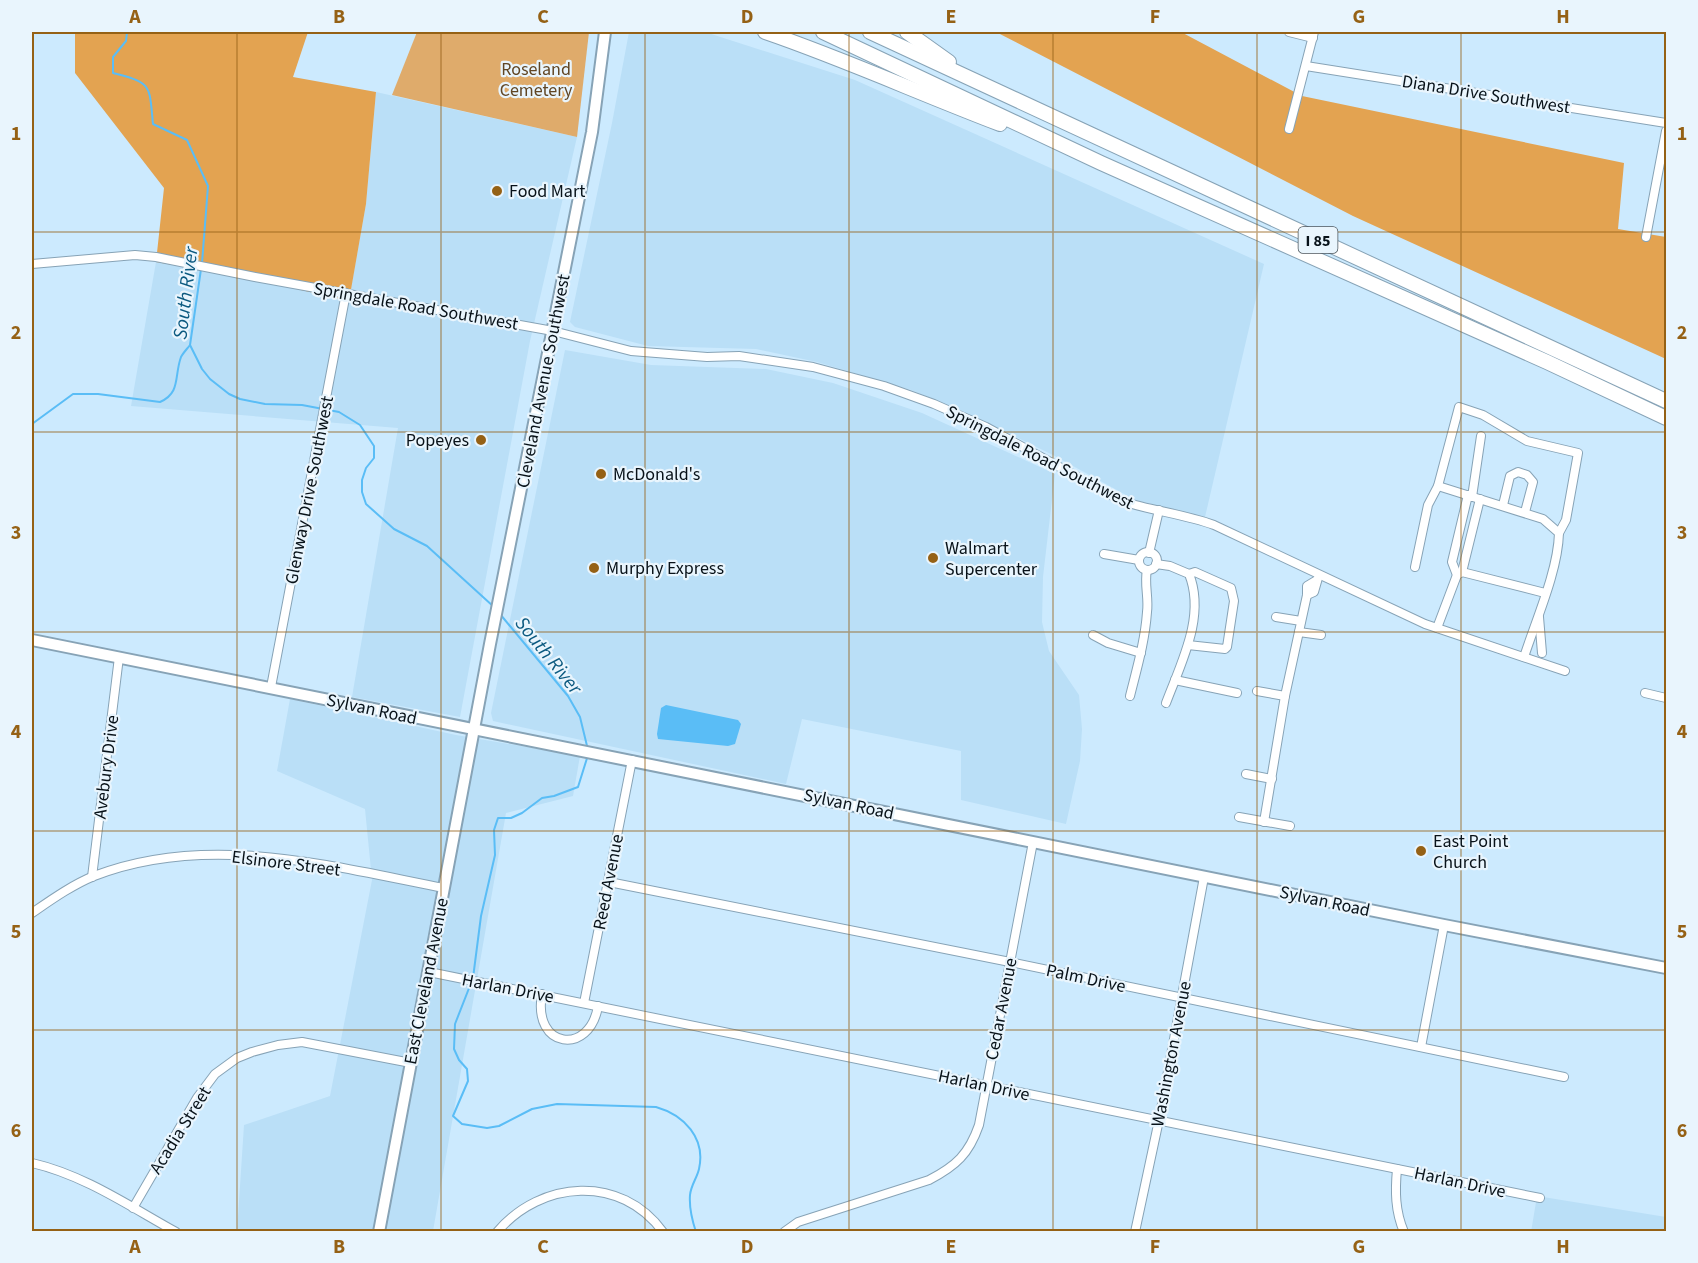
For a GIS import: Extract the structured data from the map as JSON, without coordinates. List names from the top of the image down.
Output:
{
  "streets": {
    "highway": ["I 85"],
    "main road": ["Cleveland Avenue Southwest", "Sylvan Road", "East Cleveland Avenue"],
    "street": [
      "Diana Drive Southwest",
      "Springdale Road Southwest",
      "Glenway Drive Southwest",
      "Avebury Drive",
      "Elsinore Street",
      "Reed Avenue",
      "Palm Drive",
      "Harlan Drive",
      "Cedar Avenue",
      "Washington Avenue",
      "Acadia Street"
    ]
  },
  "crossings": [
    ["Springdale Road Southwest", "Cleveland Avenue Southwest"],
    ["Springdale Road Southwest", "Glenway Drive Southwest"],
    ["Cleveland Avenue Southwest", "Sylvan Road"],
    ["Cleveland Avenue Southwest", "East Cleveland Avenue"],
    ["Glenway Drive Southwest", "Sylvan Road"],
    ["Sylvan Road", "Avebury Drive"],
    ["Sylvan Road", "Reed Avenue"],
    ["Sylvan Road", "East Cleveland Avenue"],
    ["Sylvan Road", "Cedar Avenue"],
    ["Sylvan Road", "Washington Avenue"],
    ["Avebury Drive", "Elsinore Street"],
    ["Elsinore Street", "East Cleveland Avenue"],
    ["Reed Avenue", "Palm Drive"],
    ["Reed Avenue", "Harlan Drive"],
    ["Palm Drive", "Cedar Avenue"],
    ["Palm Drive", "Washington Avenue"],
    ["East Cleveland Avenue", "Harlan Drive"],
    ["East Cleveland Avenue", "Acadia Street"],
    ["Harlan Drive", "Cedar Avenue"],
    ["Harlan Drive", "Washington Avenue"]
  ],
  "water": ["South River"],
  "parks": ["Roseland Cemetery"],
  "places": [
    "Food Mart",
    "Popeyes",
    "McDonald's",
    "Walmart Supercenter",
    "Murphy Express",
    "East Point Church"
  ],
  "grid": {
    "columns": [
      "A",
      "B",
      "C",
      "D",
      "E",
      "F",
      "G",
      "H"
    ],
    "rows": [
      "1",
      "2",
      "3",
      "4",
      "5",
      "6"
    ]
  }
}
